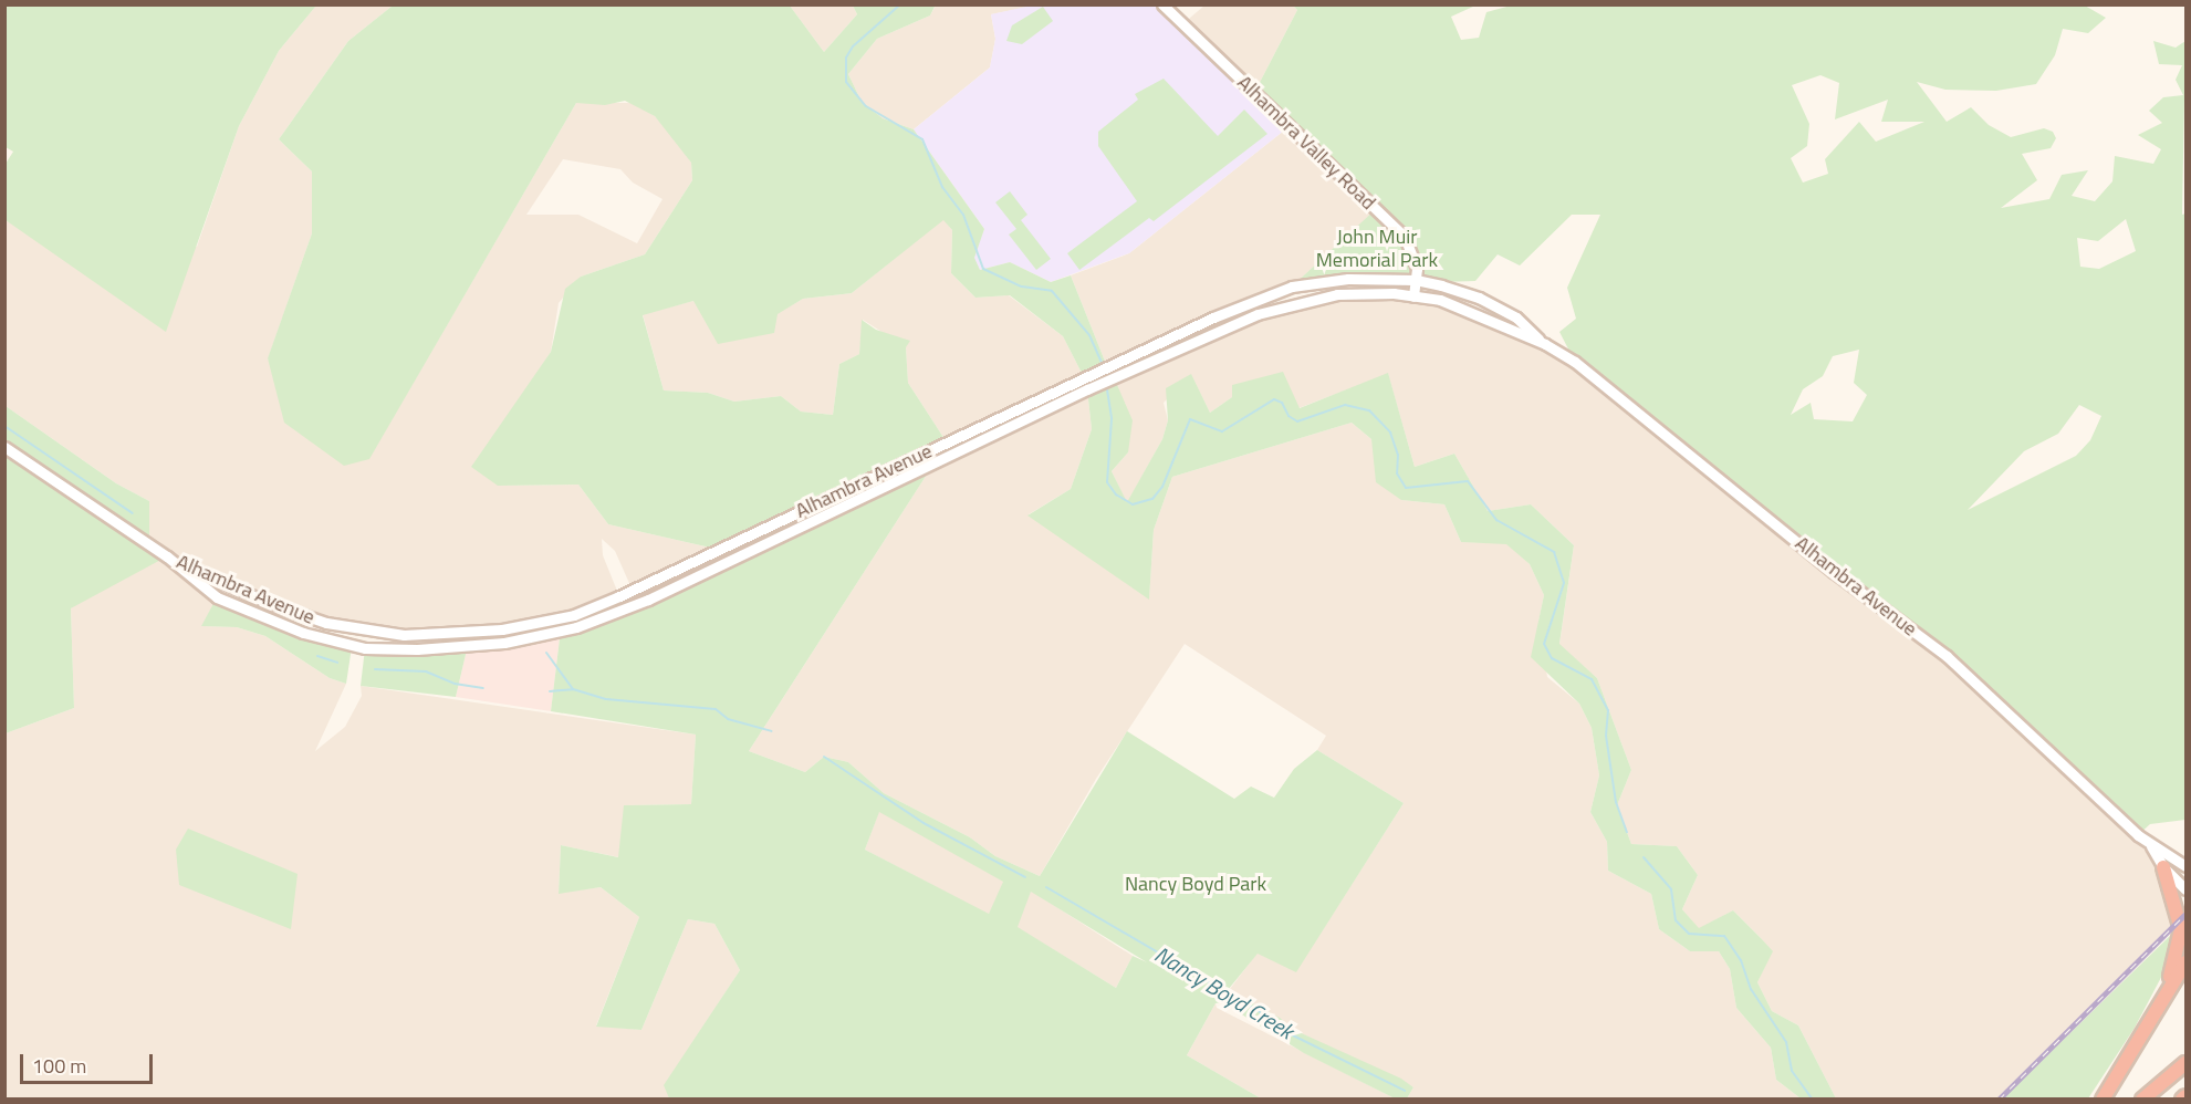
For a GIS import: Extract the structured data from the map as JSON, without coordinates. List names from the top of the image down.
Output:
{
  "streets": {
    "main road": ["Alhambra Valley Road", "Alhambra Avenue"]
  },
  "crossings": [
    ["Alhambra Valley Road", "Alhambra Avenue"]
  ],
  "water": ["Nancy Boyd Creek"],
  "parks": ["John Muir Memorial Park", "Nancy Boyd Park"],
  "scale_bar": "100 m"
}
